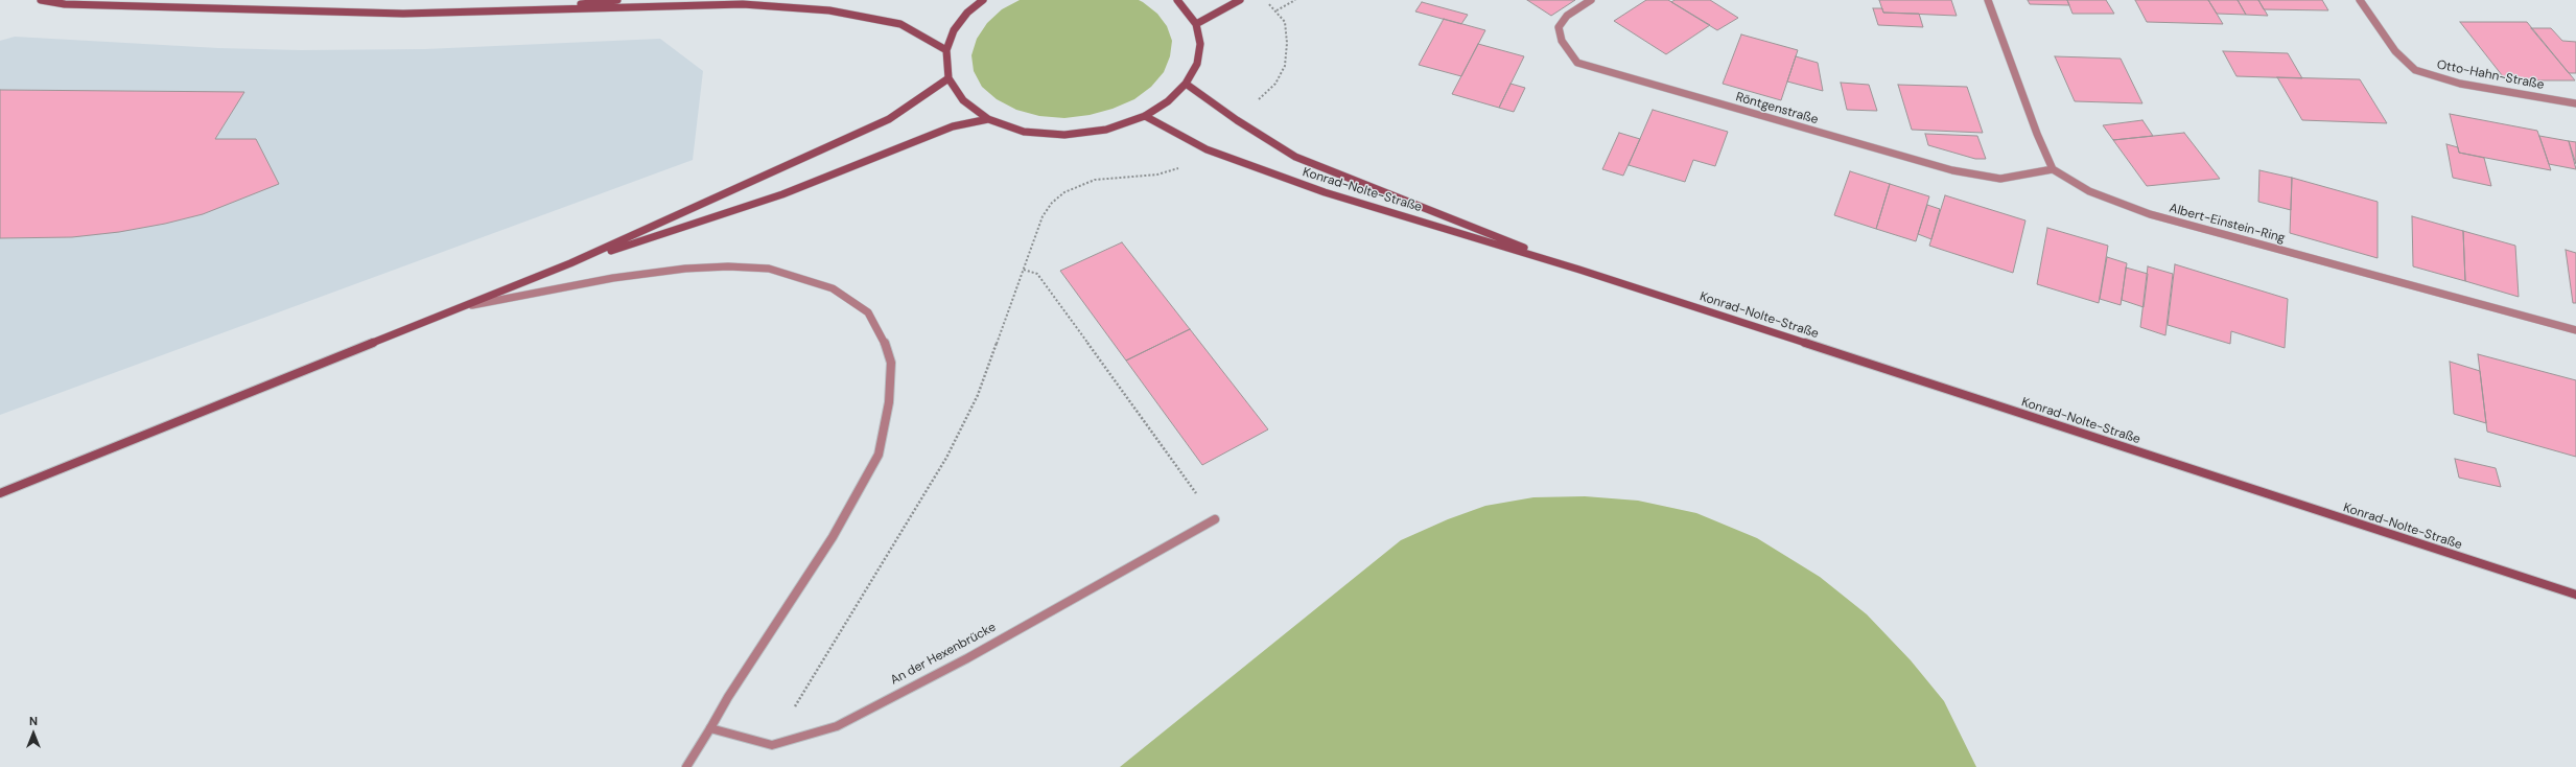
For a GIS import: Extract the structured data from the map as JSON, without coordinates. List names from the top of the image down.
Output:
{
  "streets": {
    "main road": ["Konrad-Nolte-Straße"],
    "street": [
      "Otto-Hahn-Straße",
      "Röntgenstraße",
      "Albert-Einstein-Ring",
      "An der Hexenbrücke"
    ]
  },
  "crossings": [
    ["Röntgenstraße", "Albert-Einstein-Ring"]
  ],
  "north": "top"
}
